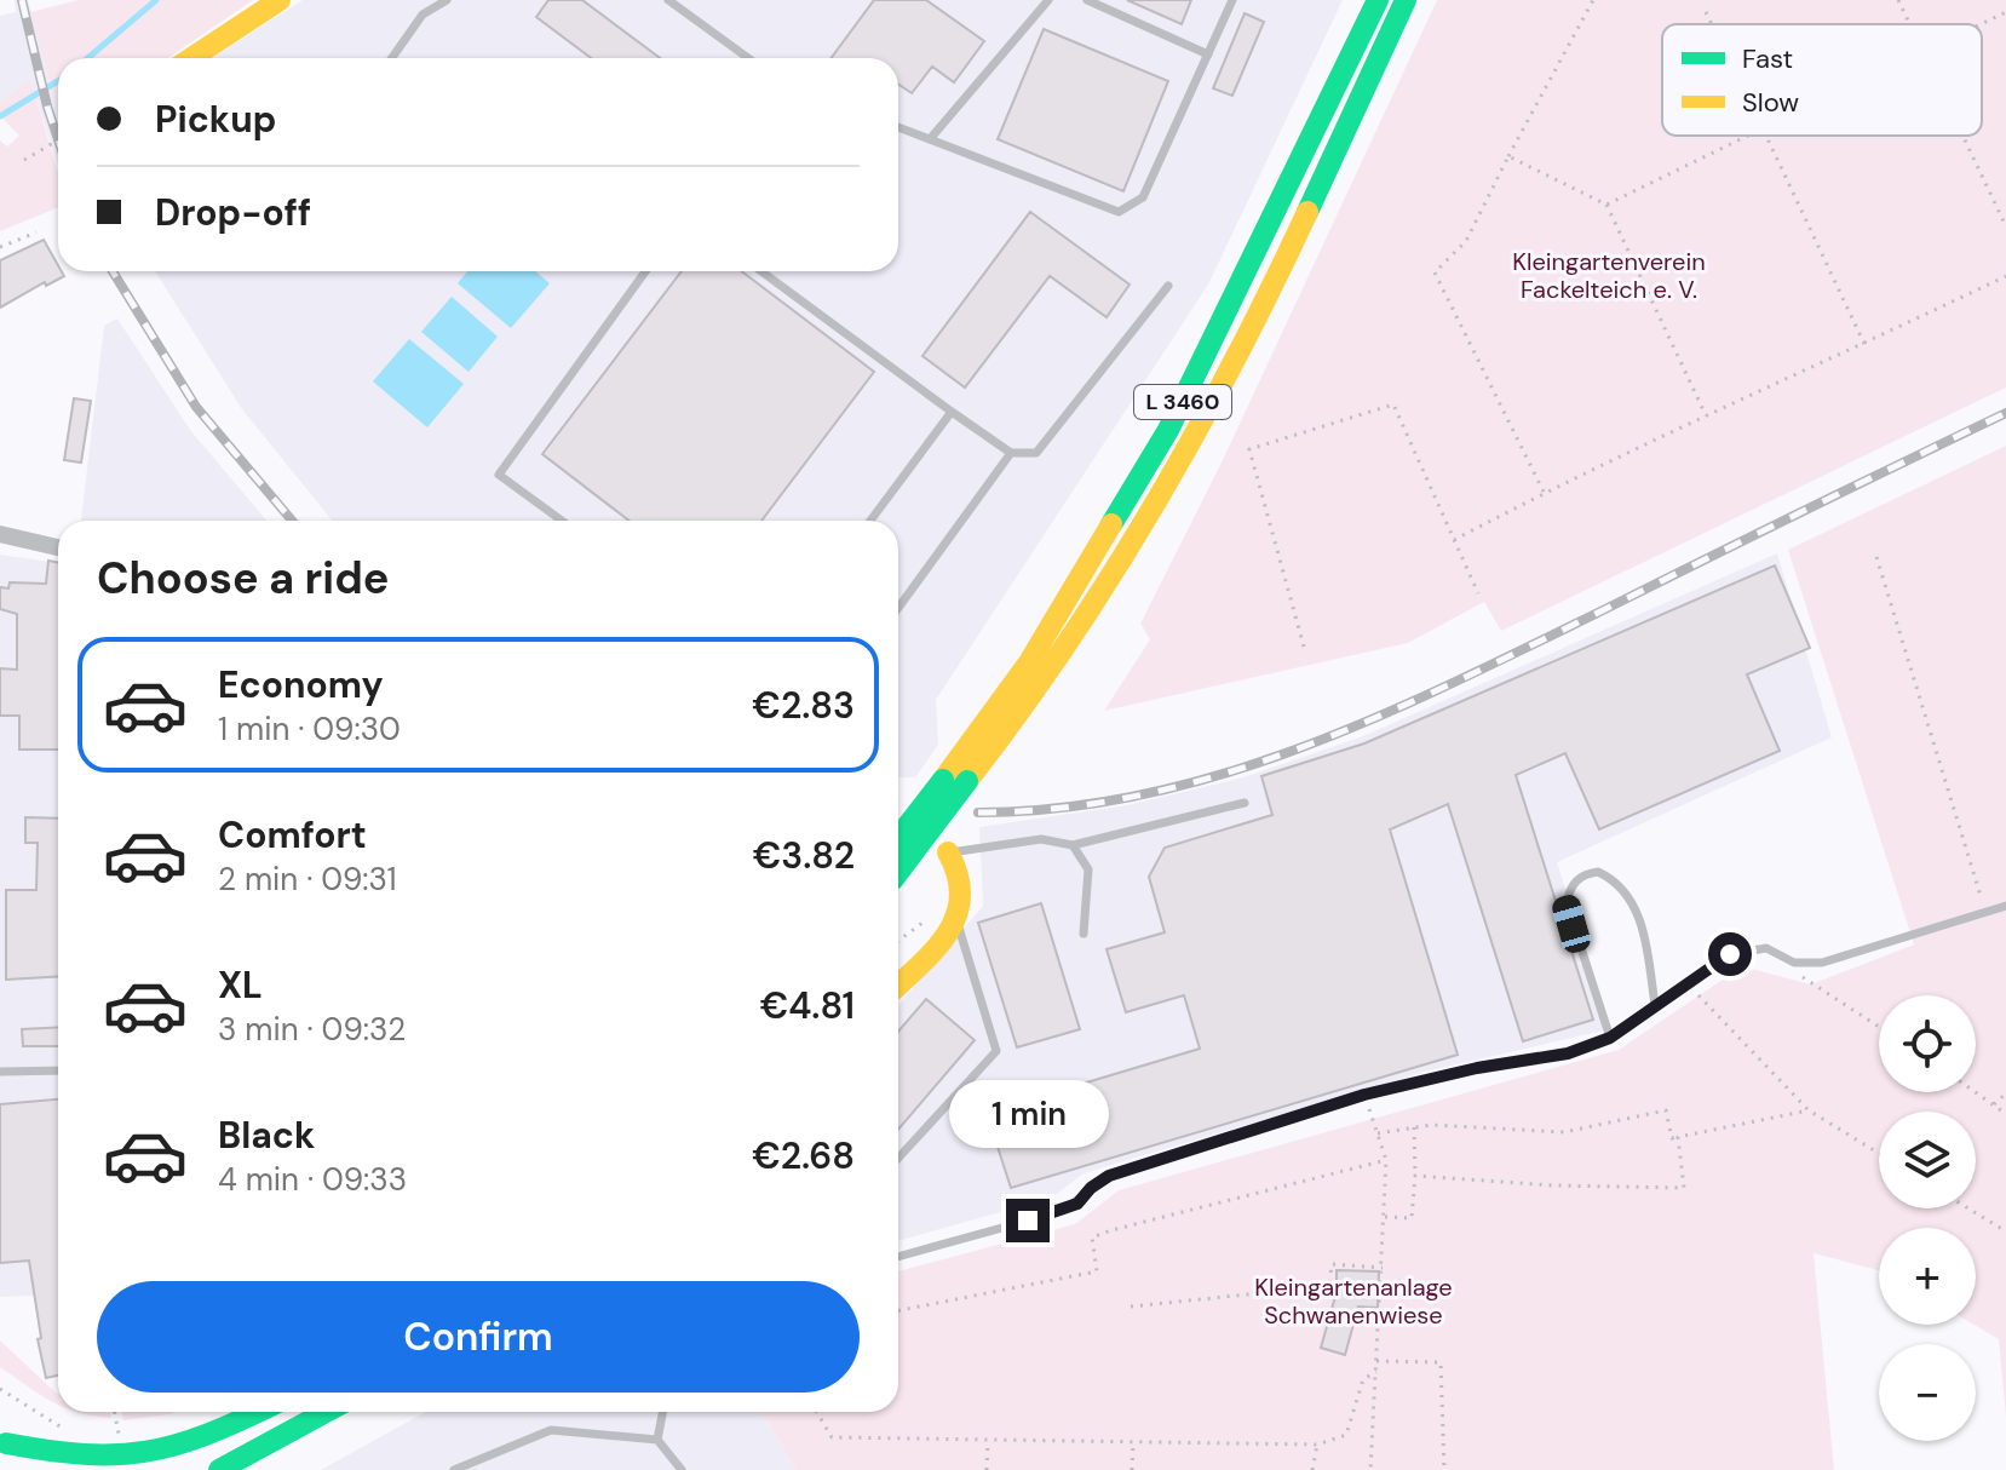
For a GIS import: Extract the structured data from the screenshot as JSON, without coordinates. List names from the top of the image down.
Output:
{
  "streets": {
    "main road": ["L 3460"]
  },
  "parks": ["Kleingartenverein Fackelteich e. V.", "Kleingartenanlage Schwanenwiese"],
  "legend": ["Fast", "Slow"],
  "page": {
    "banner": ["Pickup", "Drop-off"],
    "heading": "Choose a ride",
    "list": [
      {
        "name": "Economy",
        "note": "1 min · 09:30",
        "value": "€2.83"
      },
      {
        "name": "Comfort",
        "note": "2 min · 09:31",
        "value": "€3.82"
      },
      {
        "name": "XL",
        "note": "3 min · 09:32",
        "value": "€4.81"
      },
      {
        "name": "Black",
        "note": "4 min · 09:33",
        "value": "€2.68"
      }
    ],
    "map_buttons": ["+", "−"],
    "bubble": "1 min",
    "buttons": "Confirm"
  }
}
